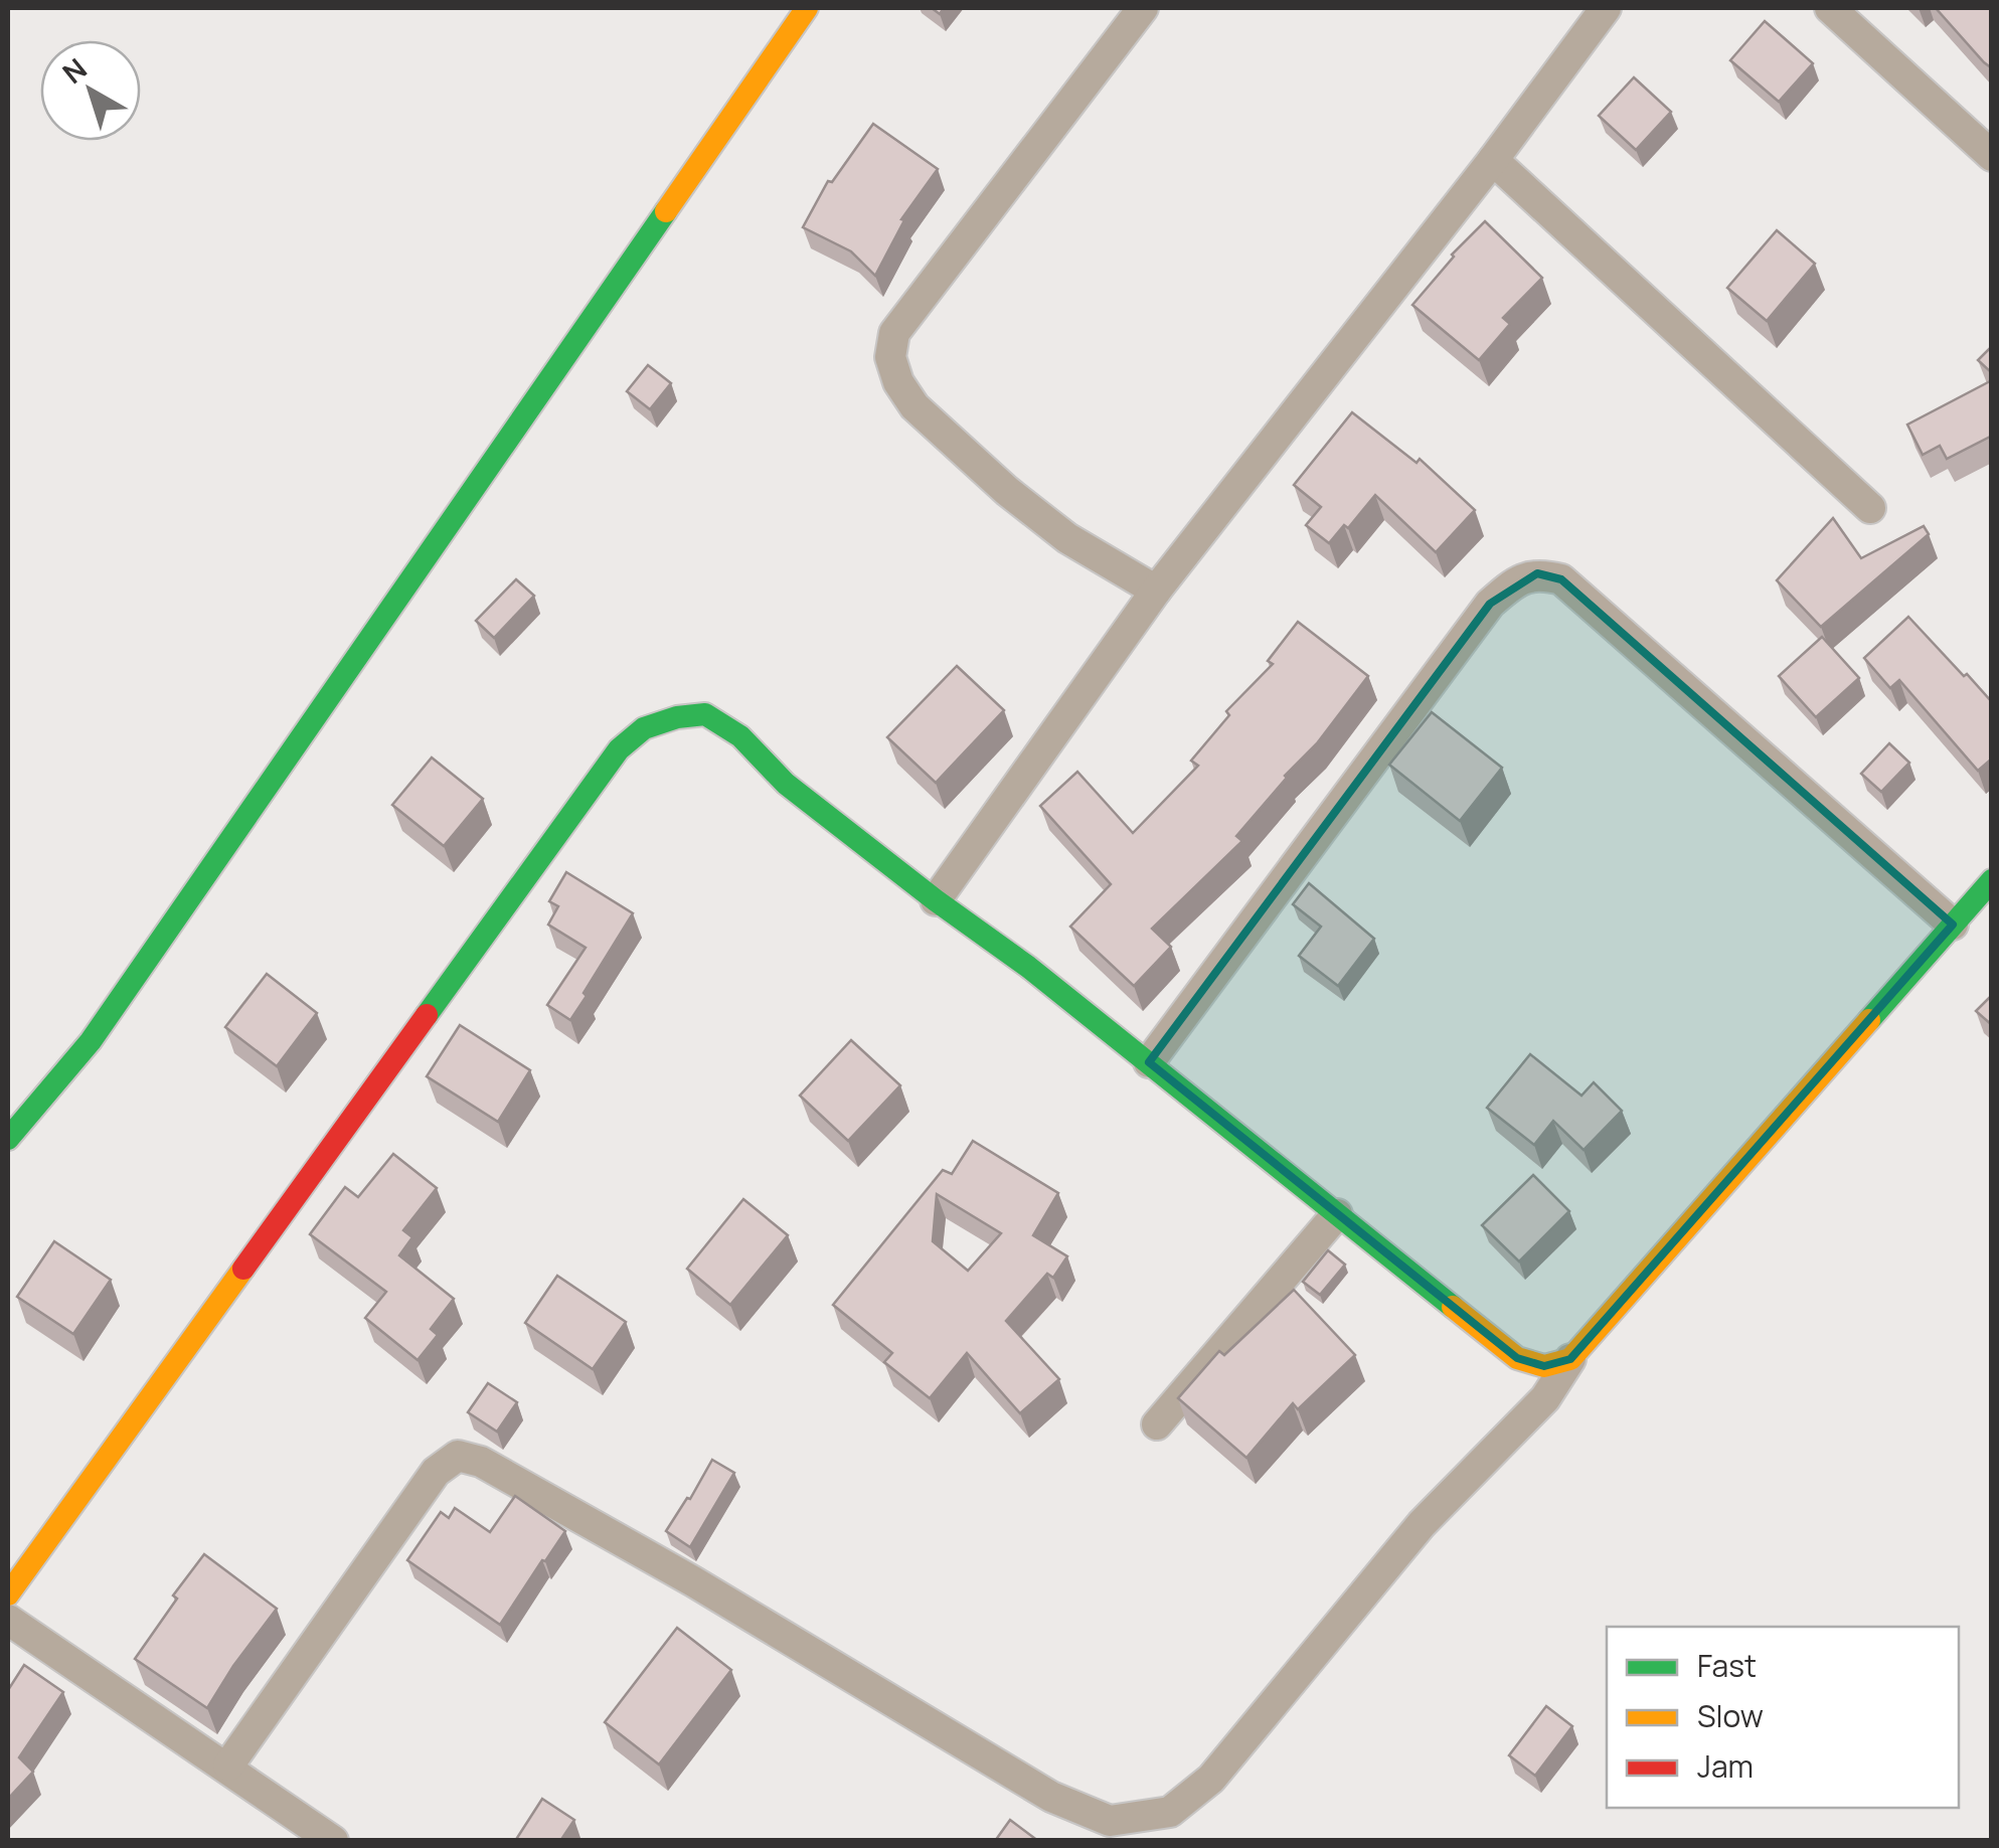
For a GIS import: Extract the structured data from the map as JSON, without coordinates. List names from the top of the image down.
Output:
{
  "legend": ["Fast", "Slow", "Jam"],
  "north": "top left"
}
